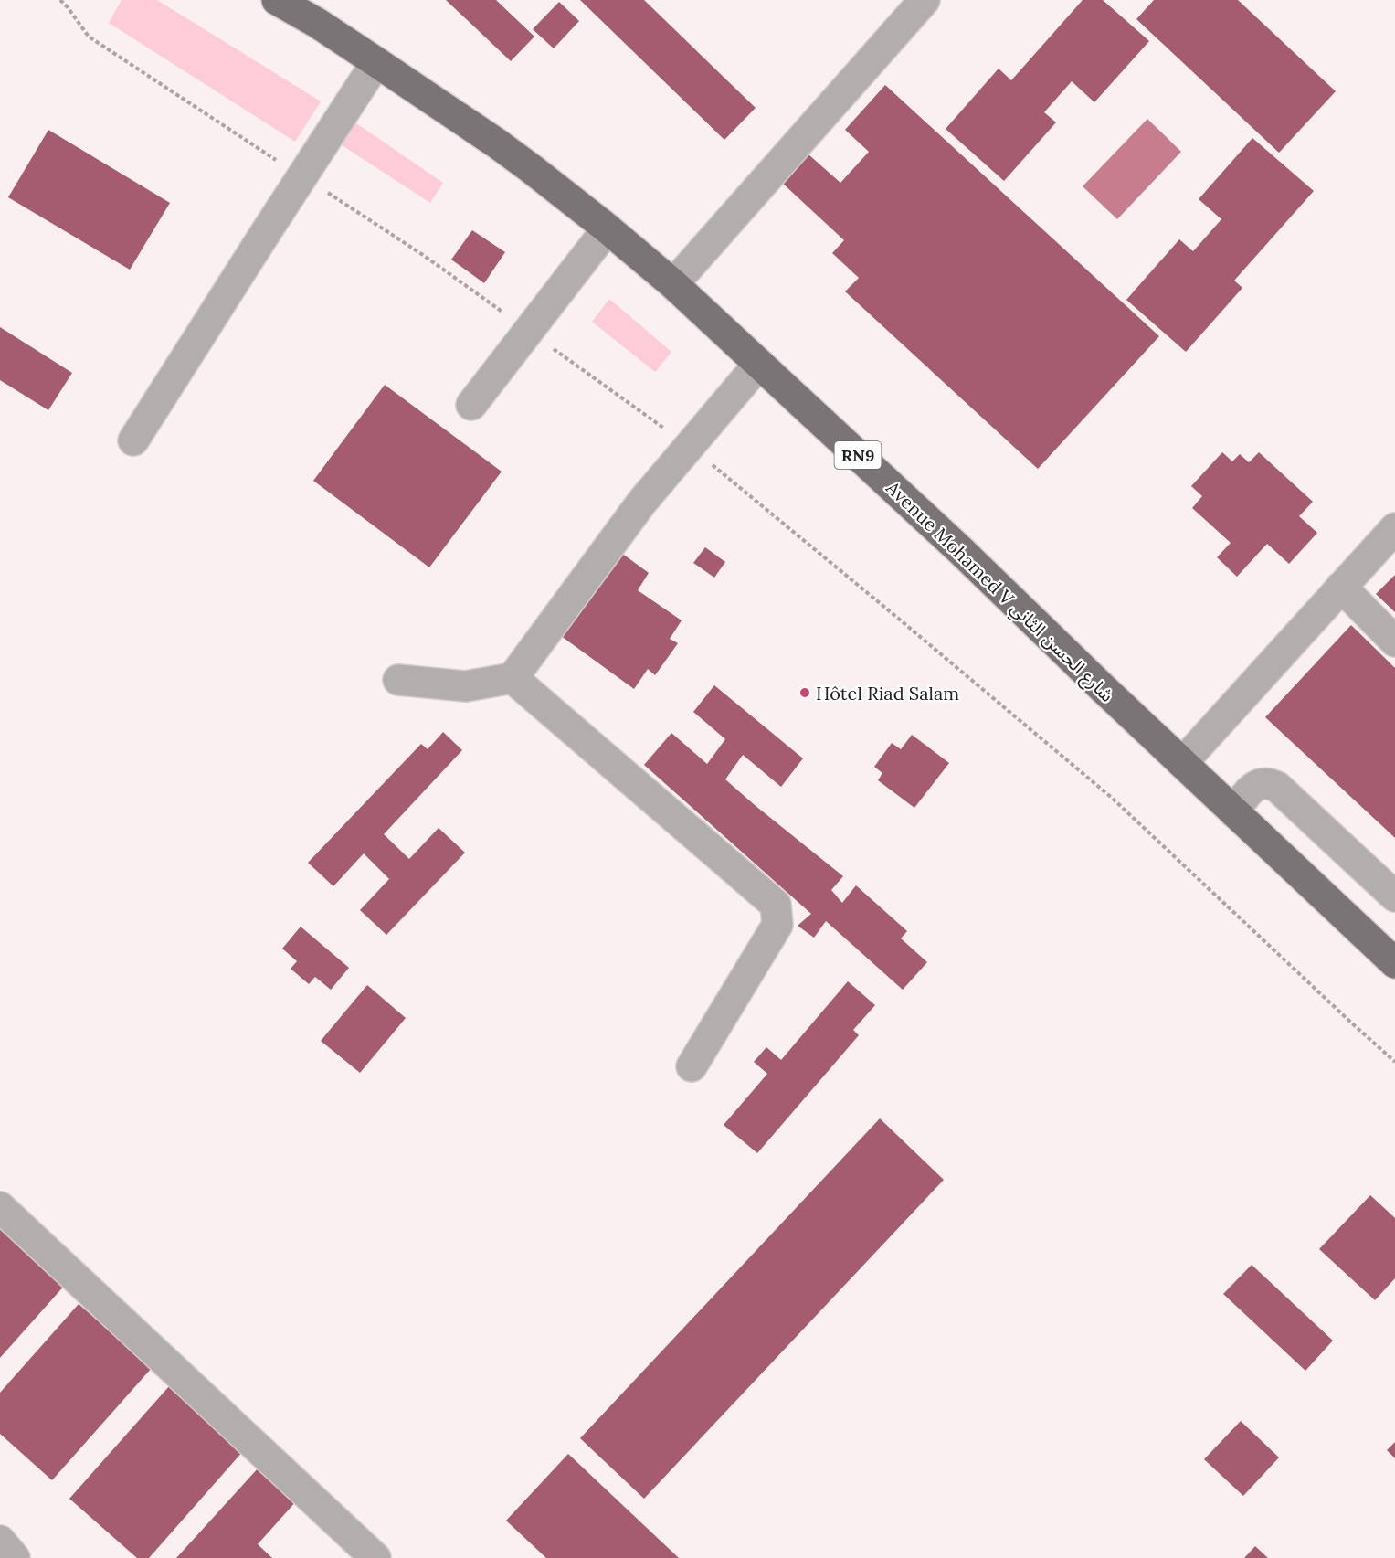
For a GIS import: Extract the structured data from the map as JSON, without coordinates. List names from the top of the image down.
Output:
{
  "streets": {
    "main road": ["RN9", "Avenue Mohamed V شارع الحسن الثاني"]
  },
  "places": ["Hôtel Riad Salam"]
}
